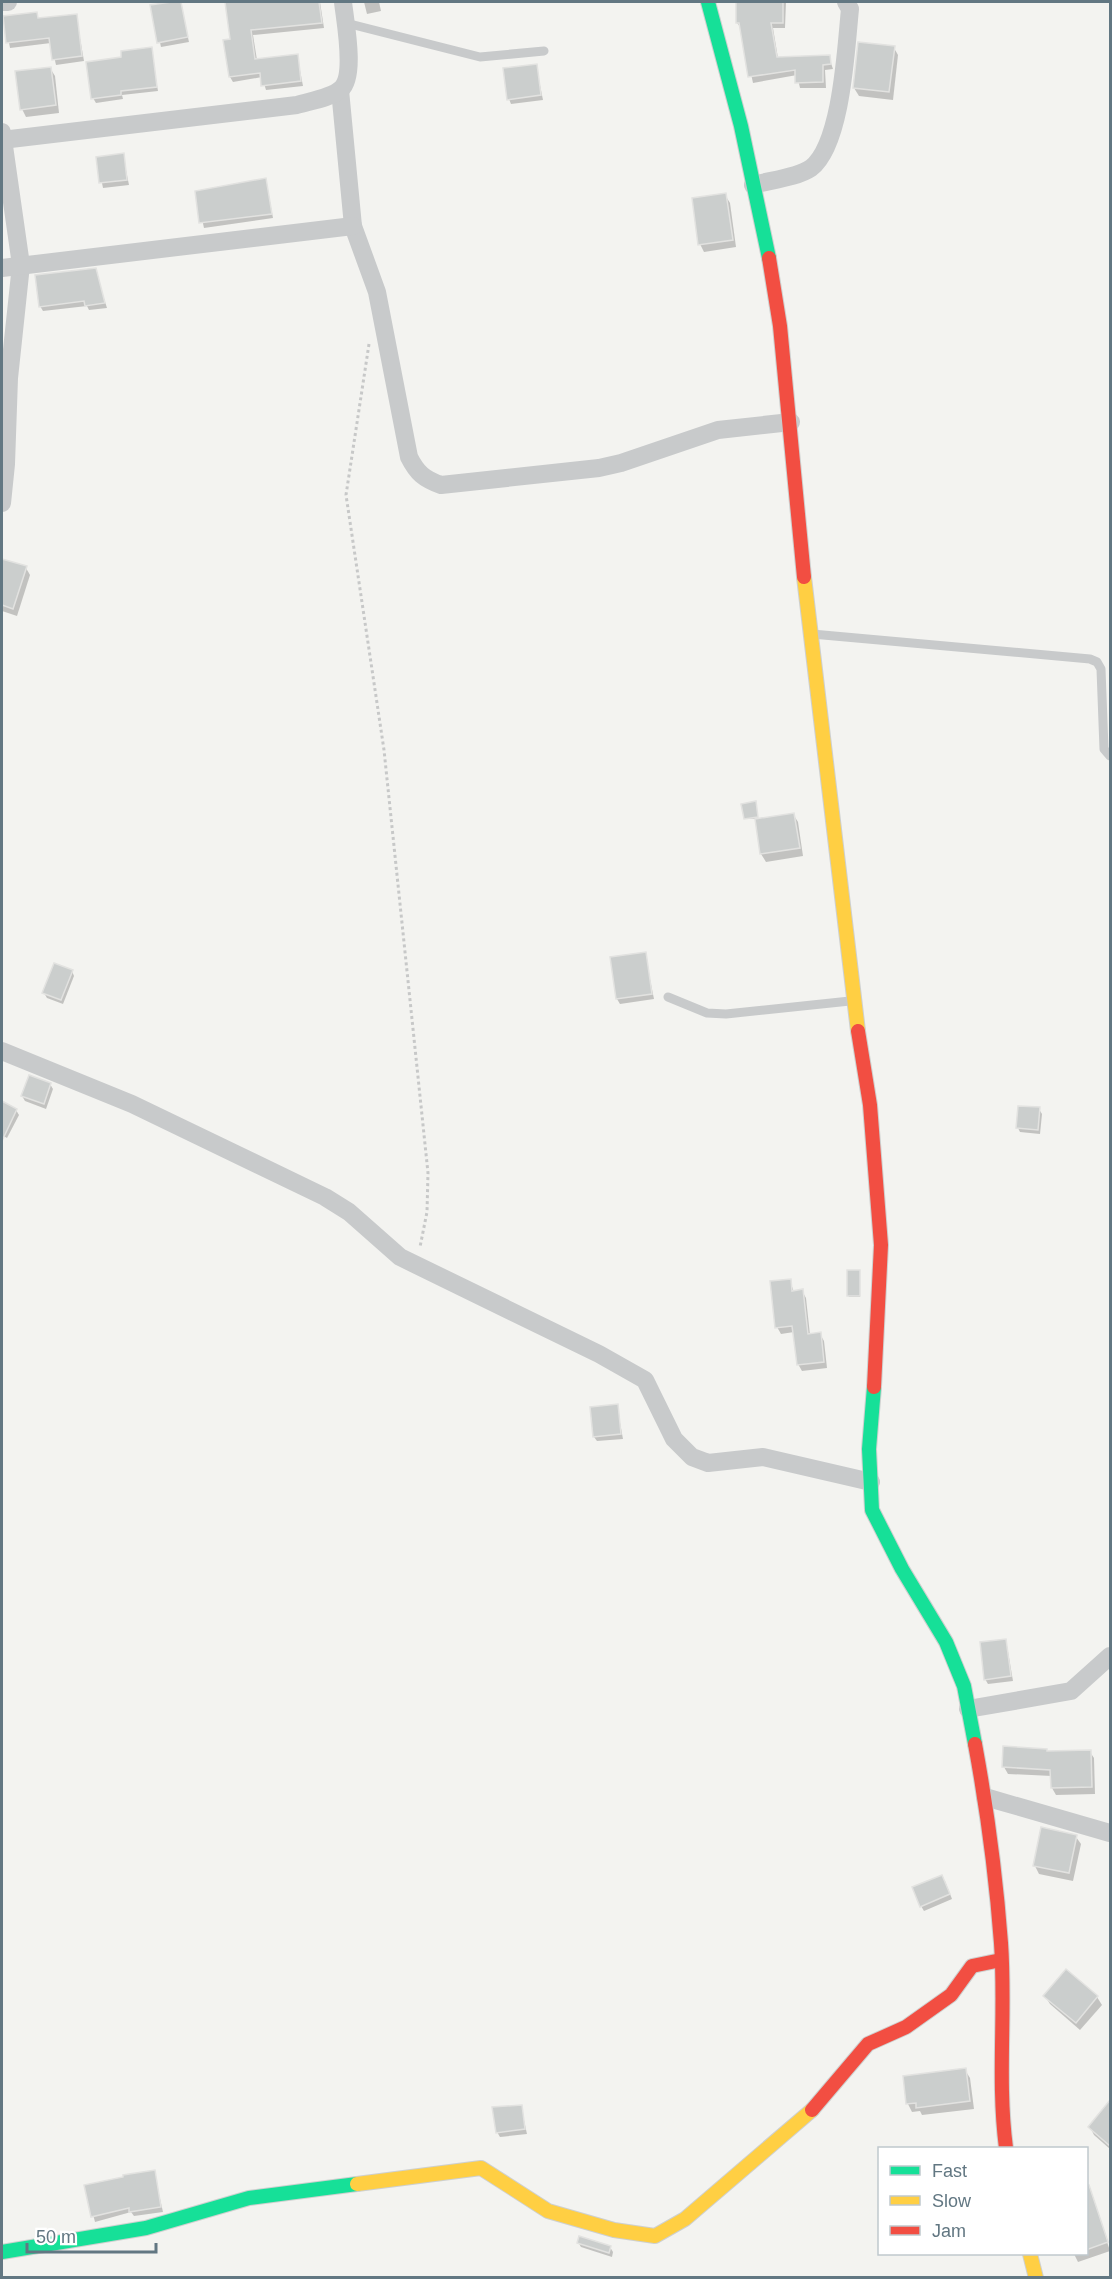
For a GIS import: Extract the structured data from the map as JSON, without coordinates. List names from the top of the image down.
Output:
{
  "legend": ["Fast", "Slow", "Jam"],
  "scale_bar": "50 m"
}
